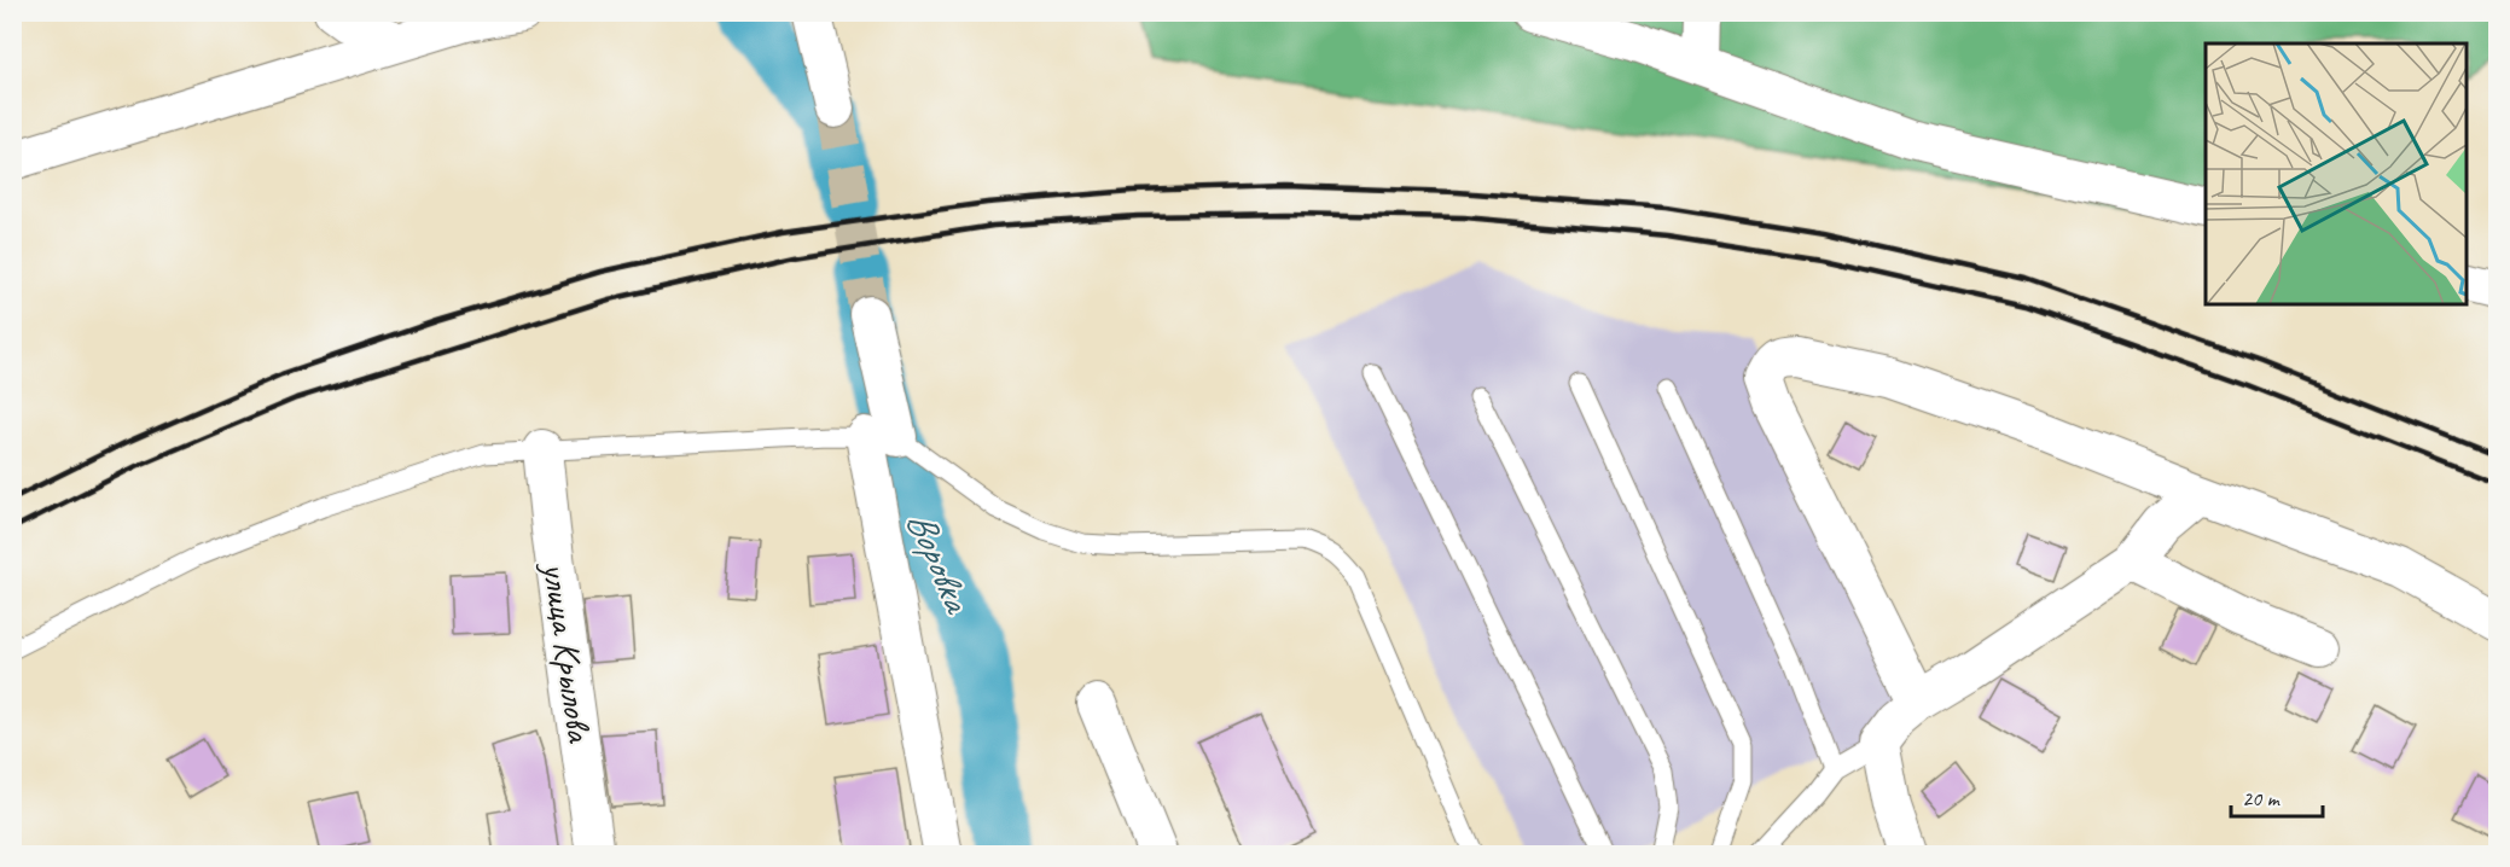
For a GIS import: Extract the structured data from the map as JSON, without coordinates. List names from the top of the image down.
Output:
{
  "streets": {
    "street": ["улица Крылова"]
  },
  "water": ["Воровка"],
  "scale_bar": "20 m"
}
